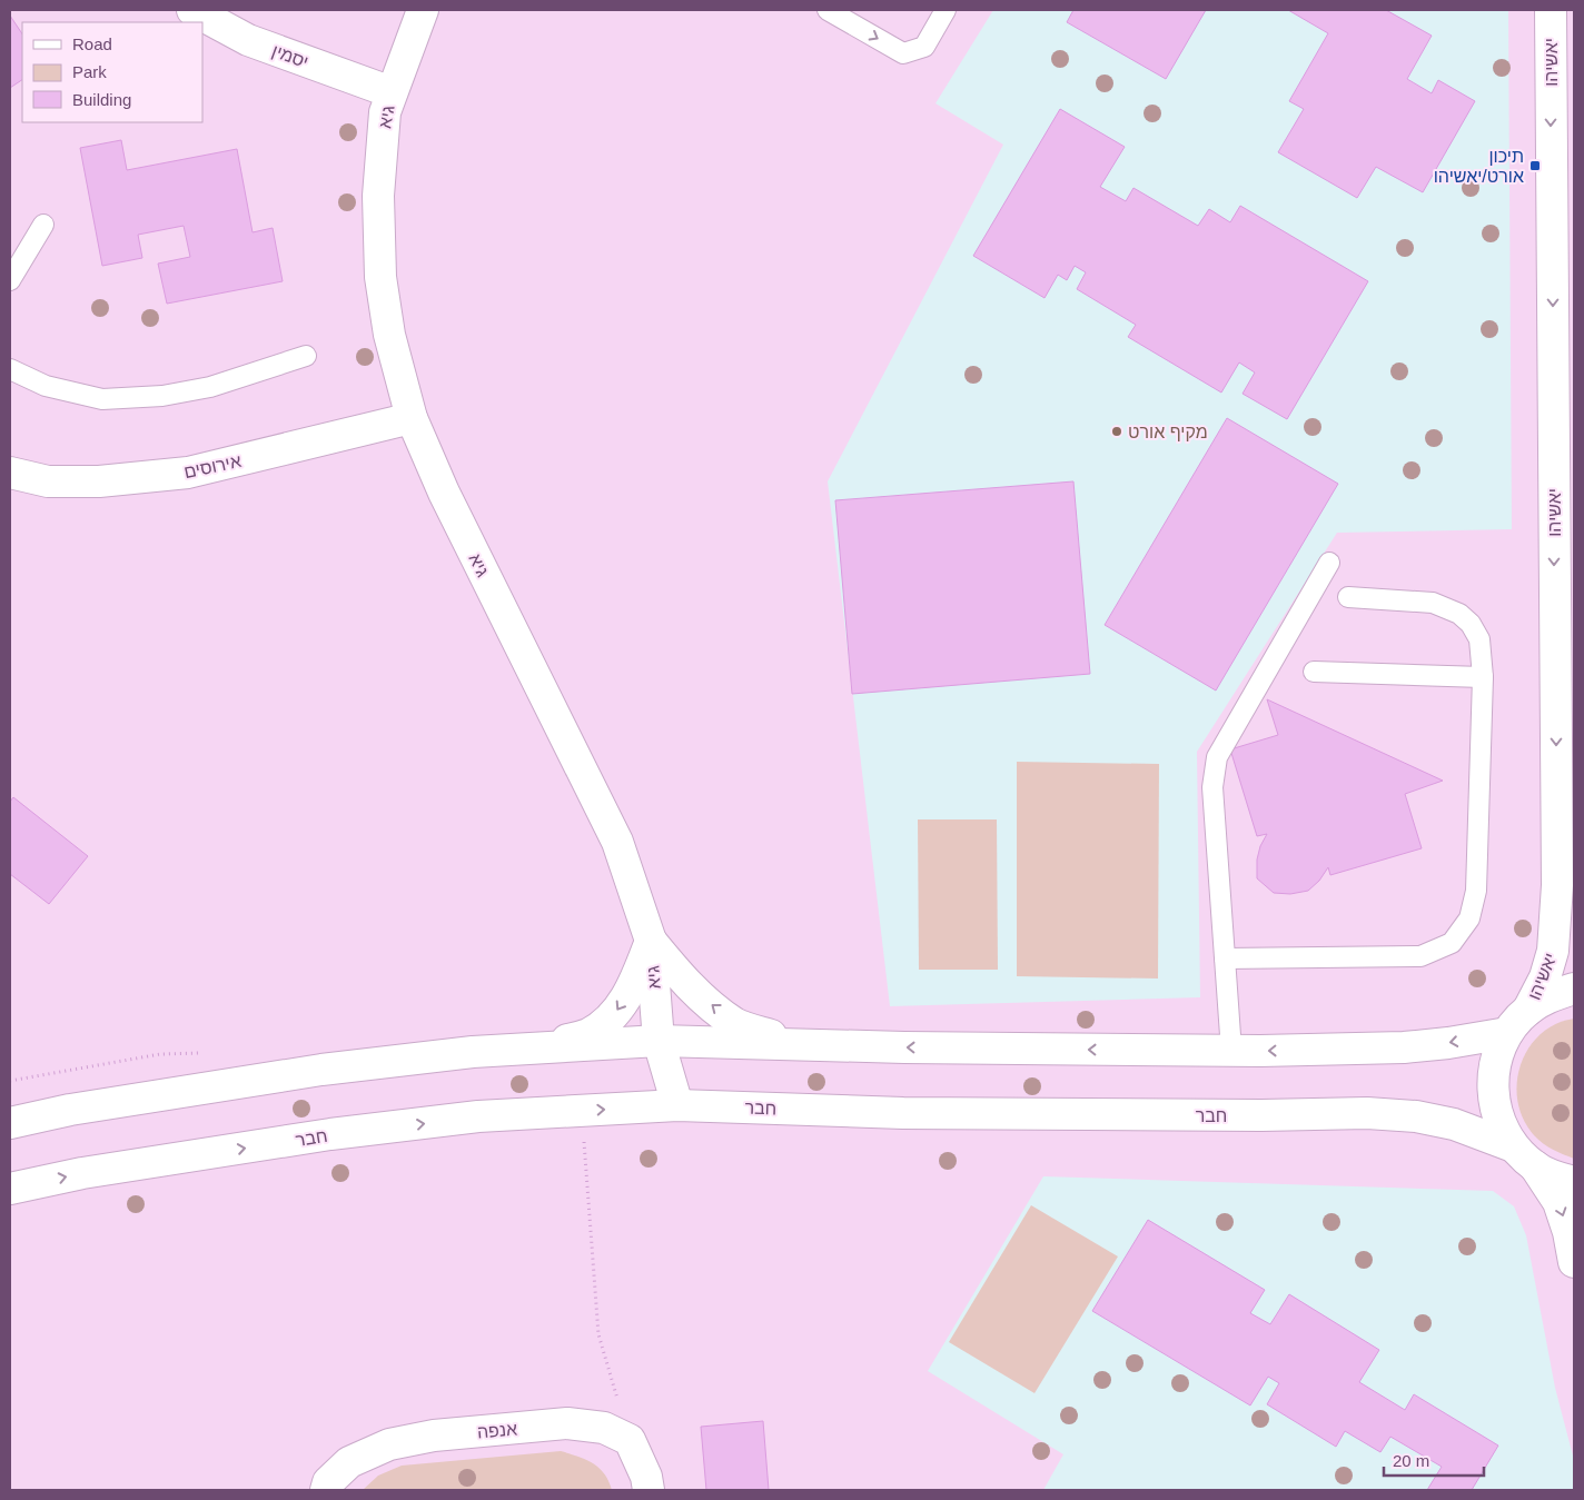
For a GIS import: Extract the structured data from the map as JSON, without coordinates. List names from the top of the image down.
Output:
{
  "streets": {
    "street": [
      "יסמין",
      "יאשיהו",
      "גיא",
      "אירוסים",
      "חבר",
      "אנפה"
    ]
  },
  "crossings": [
    ["יסמין", "גיא"],
    ["גיא", "אירוסים"],
    ["גיא", "חבר"]
  ],
  "one_way": ["יאשיהו"],
  "places": {
    "transit": ["תיכון אורט/יאשיהו"],
    "other": ["מקיף אורט"]
  },
  "legend": ["Road", "Park", "Building"],
  "scale_bar": "20 m"
}
